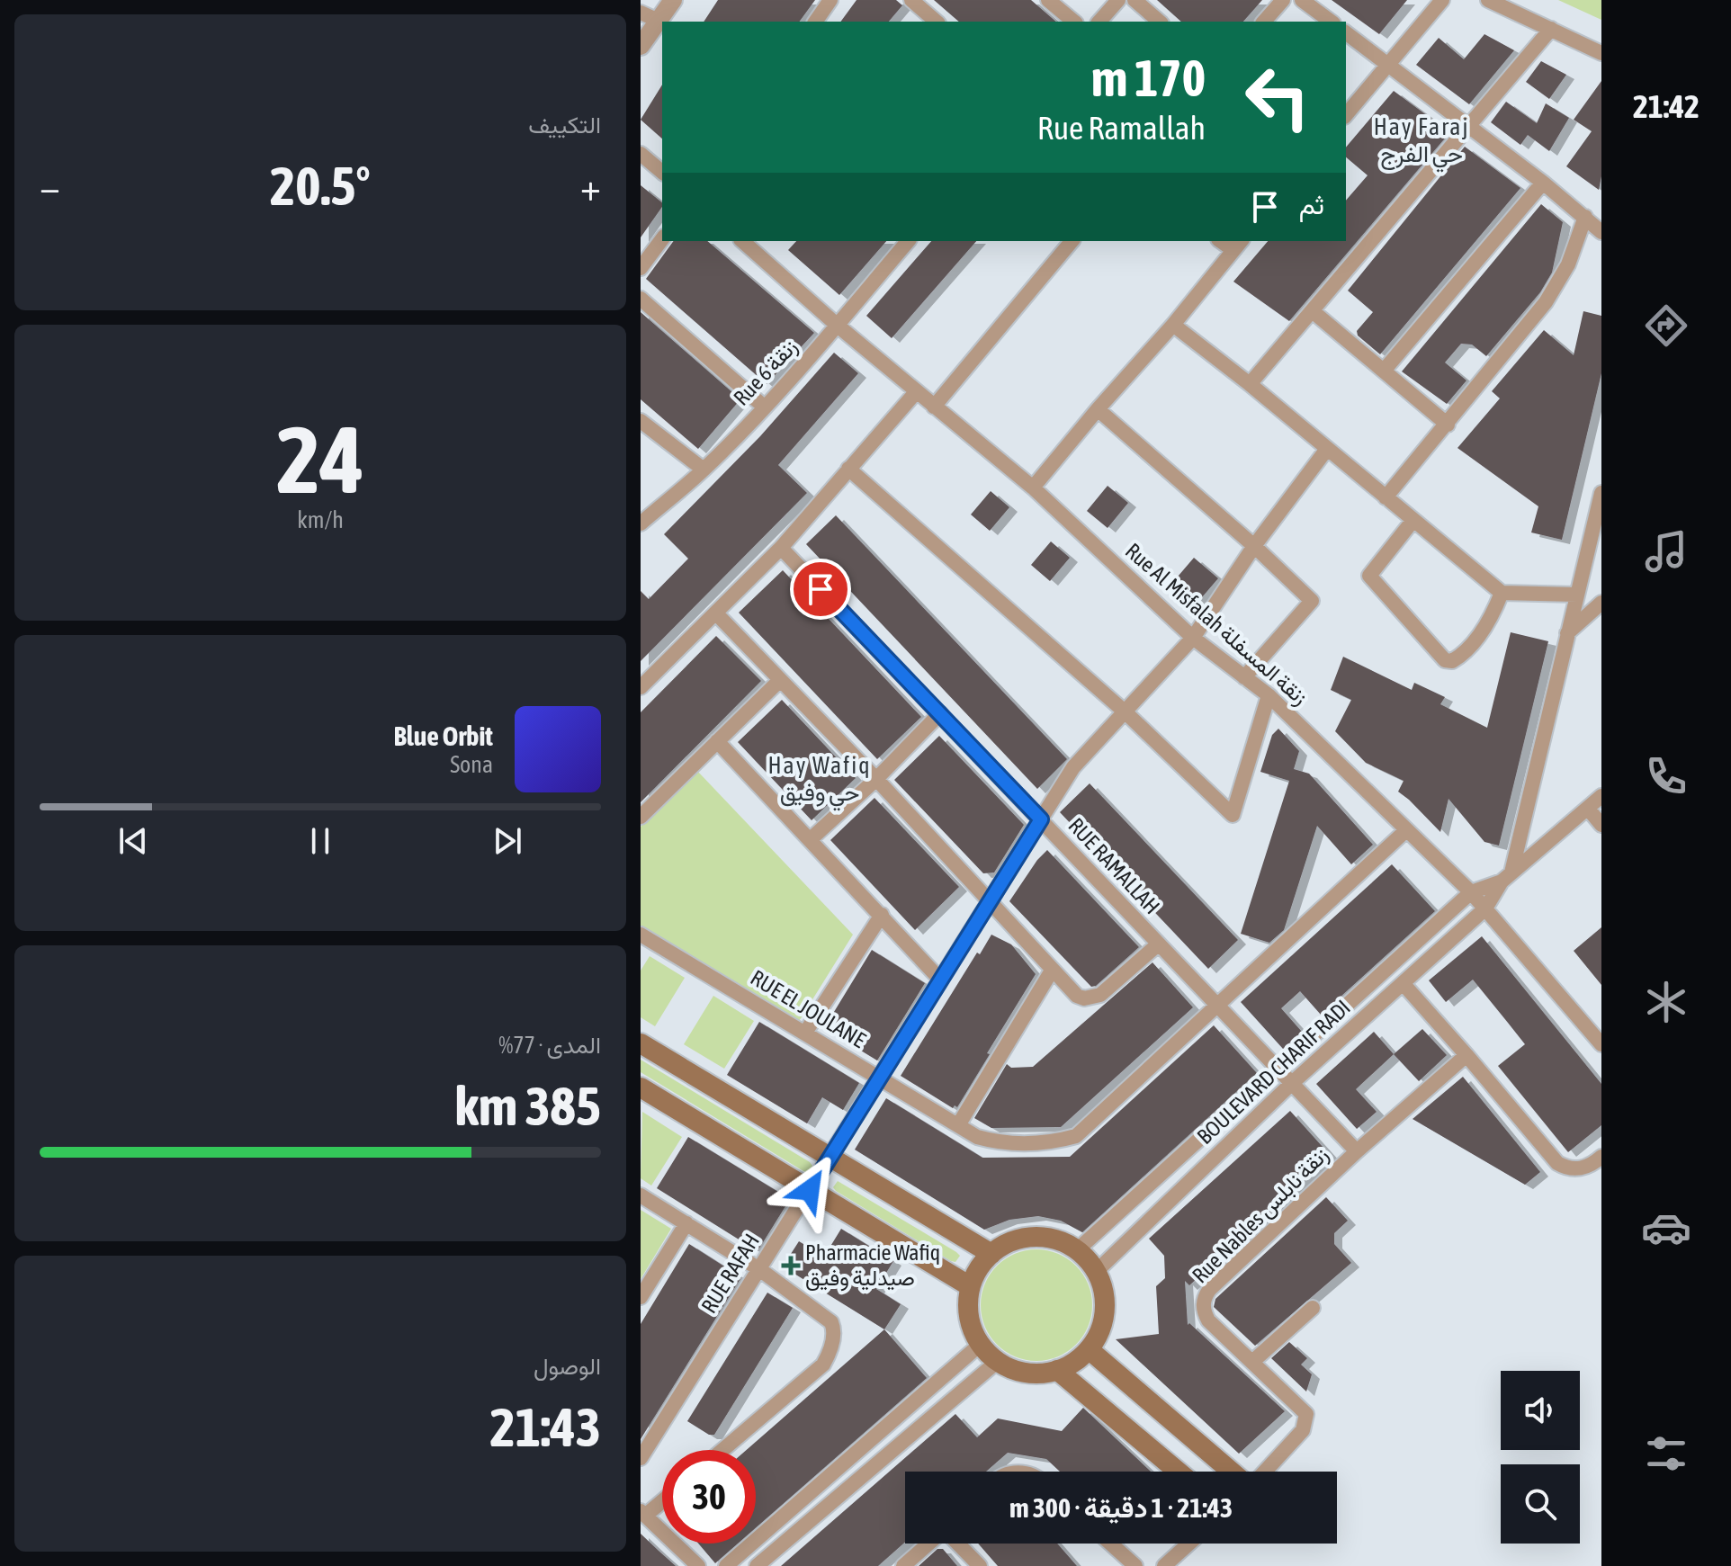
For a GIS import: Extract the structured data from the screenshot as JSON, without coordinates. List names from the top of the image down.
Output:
{
  "streets": {
    "street": [
      "Rue 6 زنقة",
      "Rue Al Misfalah زنقة المسفلة",
      "RUE RAMALLAH",
      "RUE EL JOULANE",
      "BOULEVARD CHARIF RADI",
      "Rue Nables زنقة نابلس",
      "RUE RAFAH"
    ]
  },
  "crossings": [
    ["Rue 6 زنقة", "Rue Al Misfalah زنقة المسفلة"],
    ["Rue Al Misfalah زنقة المسفلة", "BOULEVARD CHARIF RADI"],
    ["Rue Al Misfalah زنقة المسفلة", "RUE RAFAH"],
    ["RUE RAMALLAH", "RUE EL JOULANE"],
    ["RUE RAMALLAH", "BOULEVARD CHARIF RADI"],
    ["RUE RAMALLAH", "Rue Nables زنقة نابلس"],
    ["RUE RAMALLAH", "RUE RAFAH"],
    ["RUE EL JOULANE", "RUE RAFAH"]
  ],
  "districts": ["Hay Faraj حي الفرج", "Hay Wafiq حي وفيق"],
  "places": {
    "health": ["Pharmacie Wafiq صيدلية وفيق"]
  },
  "page": {
    "tabs": "21:42",
    "tile": [
      "التكييف",
      ["24", "km/h"],
      ["المدى · 77%", "385 km"],
      ["الوصول", "21:43"]
    ],
    "turn": ["170 m", "Rue Ramallah"],
    "heat": ["−", "20.5°", "+"],
    "then": "ثم",
    "song": ["Blue Orbit", "Sona"],
    "limit": "30",
    "trip": "21:43 · 1 دقيقة · 300 m"
  }
}
